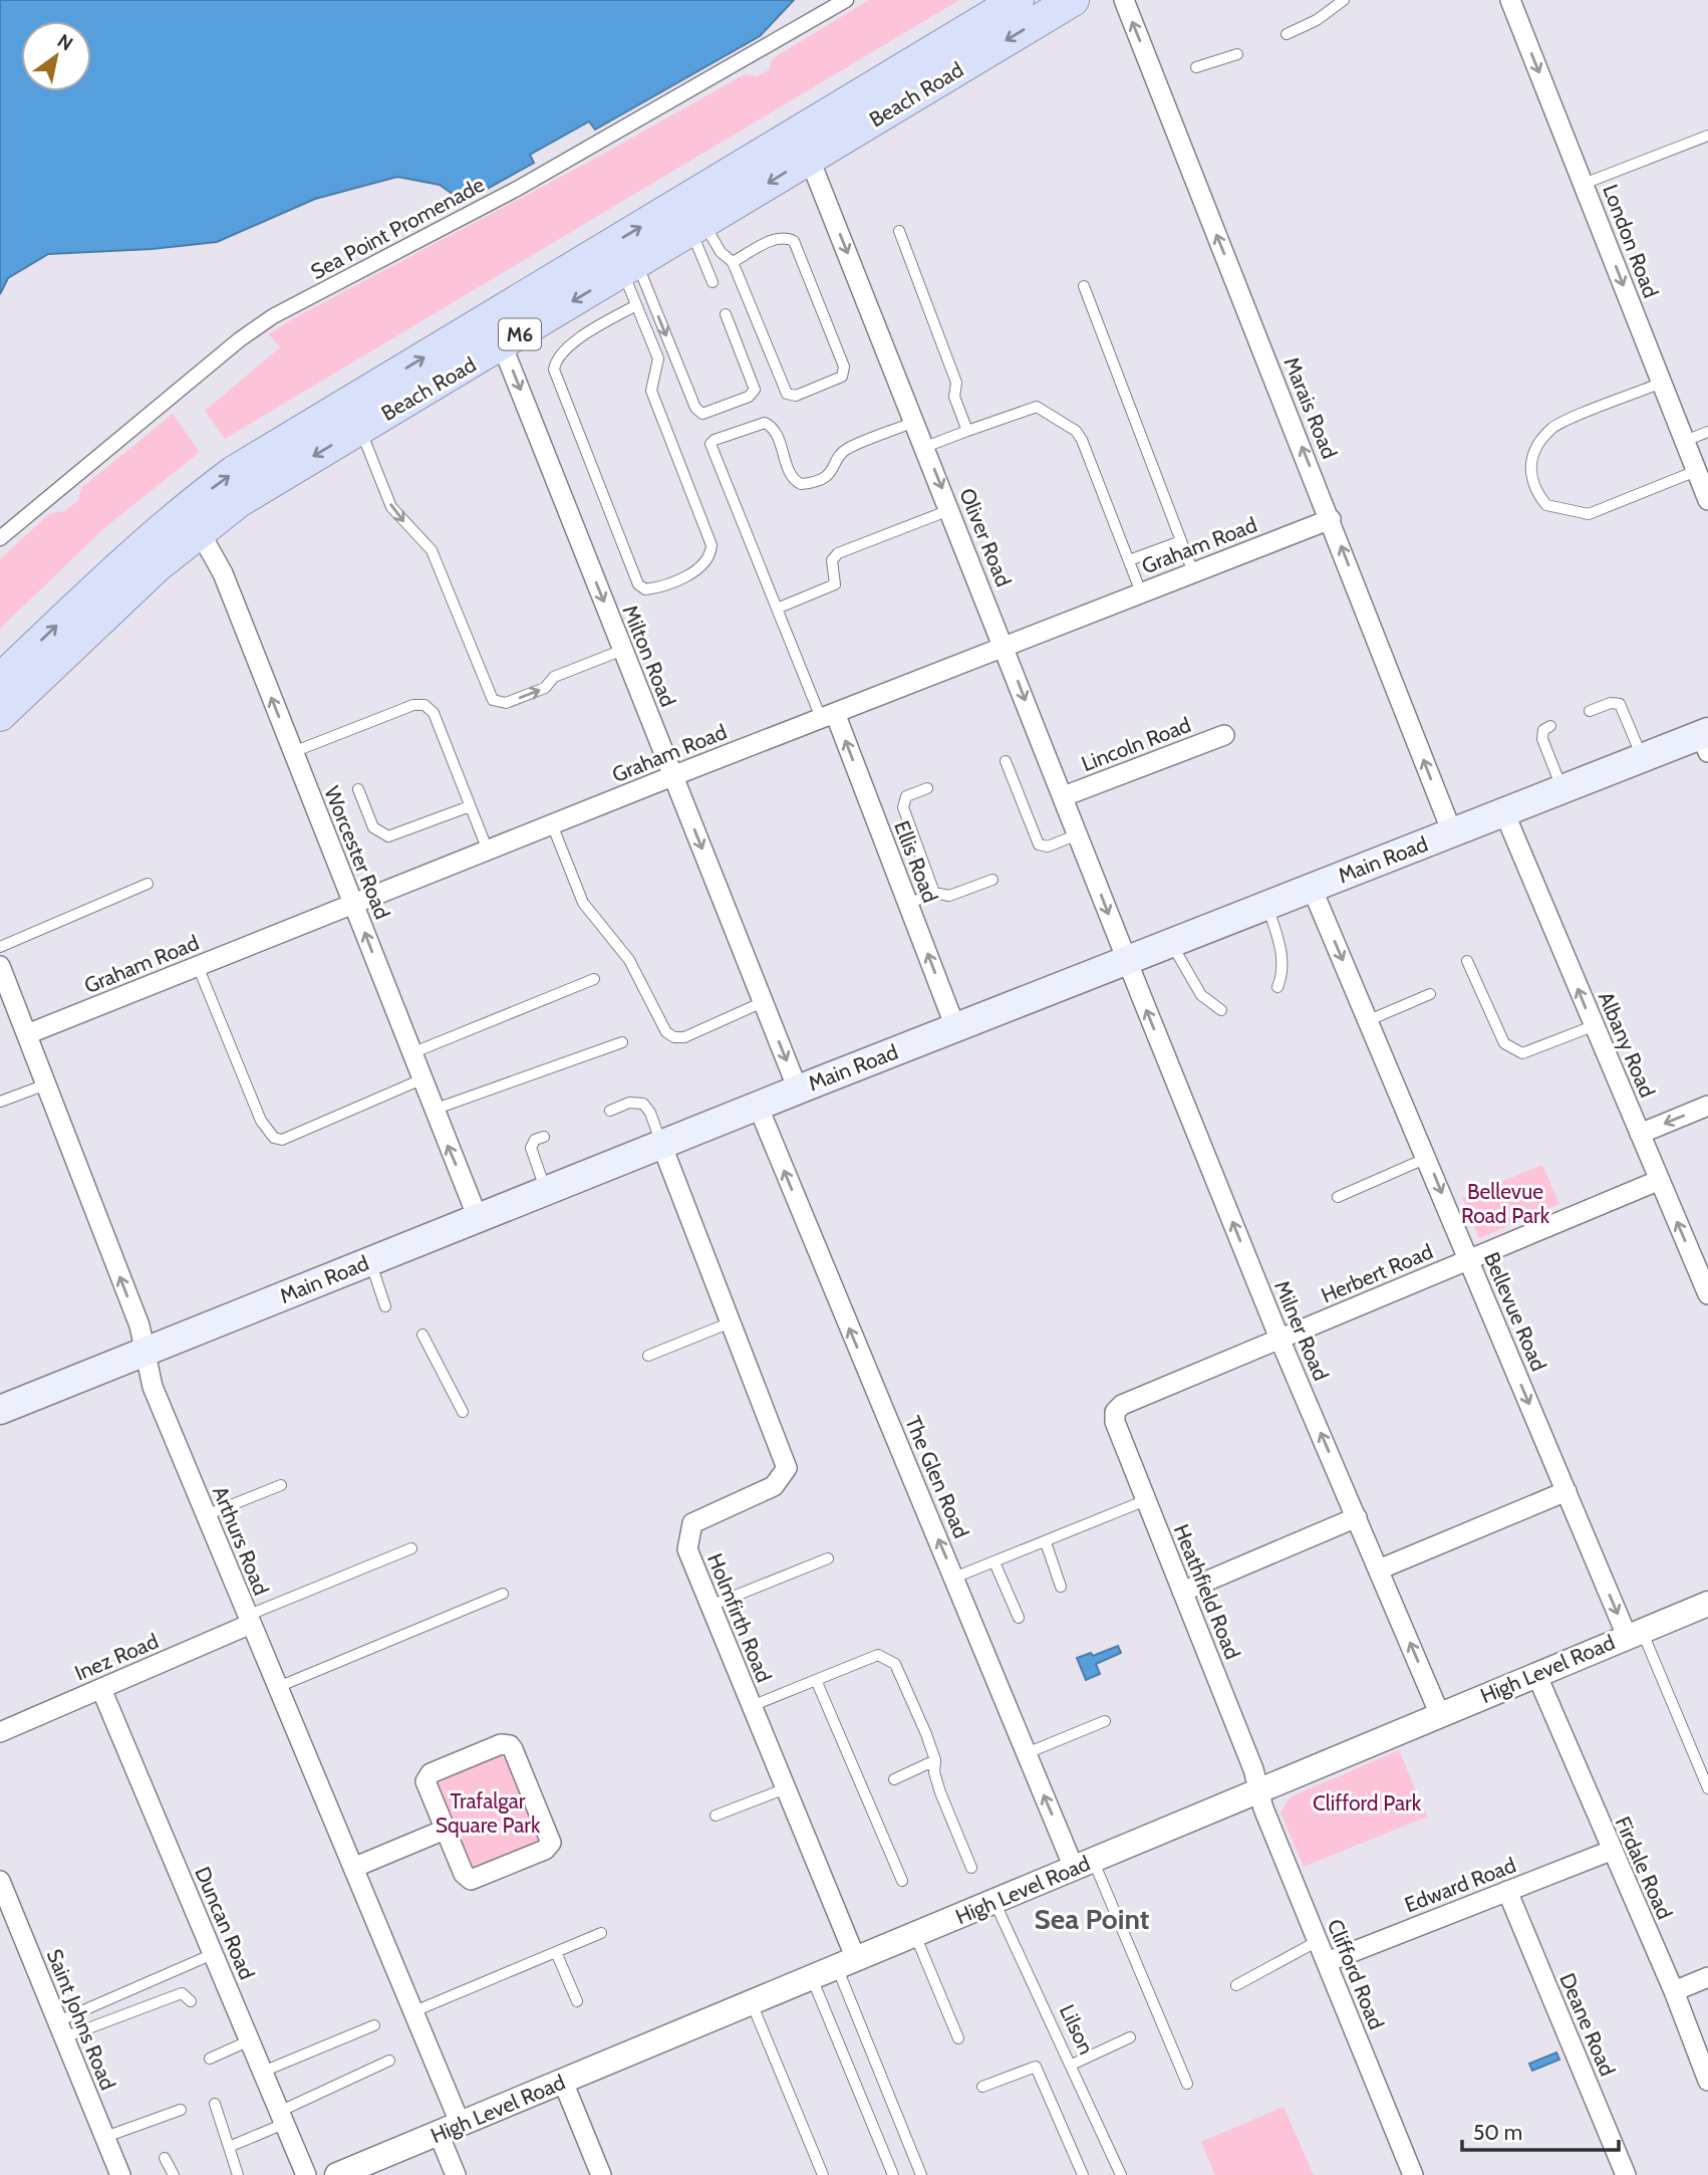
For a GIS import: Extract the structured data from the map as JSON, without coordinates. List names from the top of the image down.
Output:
{
  "streets": {
    "main road": ["Beach Road", "M6", "Main Road"],
    "street": [
      "Sea Point Promenade",
      "London Road",
      "Marais Road",
      "Oliver Road",
      "Graham Road",
      "Milton Road",
      "Lincoln Road",
      "Worcester Road",
      "Ellis Road",
      "Albany Road",
      "Herbert Road",
      "Bellevue Road",
      "Milner Road",
      "The Glen Road",
      "Arthurs Road",
      "Heathfield Road",
      "Holmfirth Road",
      "Inez Road",
      "High Level Road",
      "Firdale Road",
      "Edward Road",
      "Duncan Road",
      "Clifford Road",
      "Saint Johns Road",
      "Deane Road"
    ],
    "lane": ["Lilson"]
  },
  "crossings": [
    ["Beach Road", "Oliver Road"],
    ["Beach Road", "Milton Road"],
    ["Beach Road", "Worcester Road"],
    ["Marais Road", "Graham Road"],
    ["Marais Road", "Main Road"],
    ["Oliver Road", "Graham Road"],
    ["Oliver Road", "Lincoln Road"],
    ["Oliver Road", "Main Road"],
    ["Oliver Road", "Milner Road"],
    ["Graham Road", "Milton Road"],
    ["Graham Road", "Worcester Road"],
    ["Graham Road", "Ellis Road"],
    ["Graham Road", "Arthurs Road"],
    ["Milton Road", "Main Road"],
    ["Worcester Road", "Main Road"],
    ["Main Road", "Ellis Road"],
    ["Main Road", "Albany Road"],
    ["Main Road", "Bellevue Road"],
    ["Main Road", "Milner Road"],
    ["Main Road", "The Glen Road"],
    ["Main Road", "Arthurs Road"],
    ["Main Road", "Holmfirth Road"],
    ["Albany Road", "Herbert Road"],
    ["Herbert Road", "Bellevue Road"],
    ["Herbert Road", "Milner Road"],
    ["Herbert Road", "Heathfield Road"],
    ["Bellevue Road", "High Level Road"],
    ["Milner Road", "High Level Road"],
    ["The Glen Road", "High Level Road"],
    ["Arthurs Road", "Inez Road"],
    ["Arthurs Road", "High Level Road"],
    ["Heathfield Road", "High Level Road"],
    ["Heathfield Road", "Clifford Road"],
    ["Holmfirth Road", "High Level Road"],
    ["Inez Road", "Duncan Road"],
    ["High Level Road", "Firdale Road"],
    ["High Level Road", "Clifford Road"],
    ["High Level Road", "Lilson"],
    ["Firdale Road", "Edward Road"],
    ["Edward Road", "Clifford Road"],
    ["Edward Road", "Deane Road"]
  ],
  "one_way": [
    "London Road",
    "Marais Road",
    "Oliver Road",
    "Milton Road",
    "Worcester Road",
    "Ellis Road",
    "Albany Road",
    "Bellevue Road",
    "Milner Road",
    "The Glen Road"
  ],
  "districts": ["Sea Point"],
  "parks": ["Bellevue Road Park", "Trafalgar Square Park", "Clifford Park"],
  "scale_bar": "50 m",
  "north": "top right"
}
